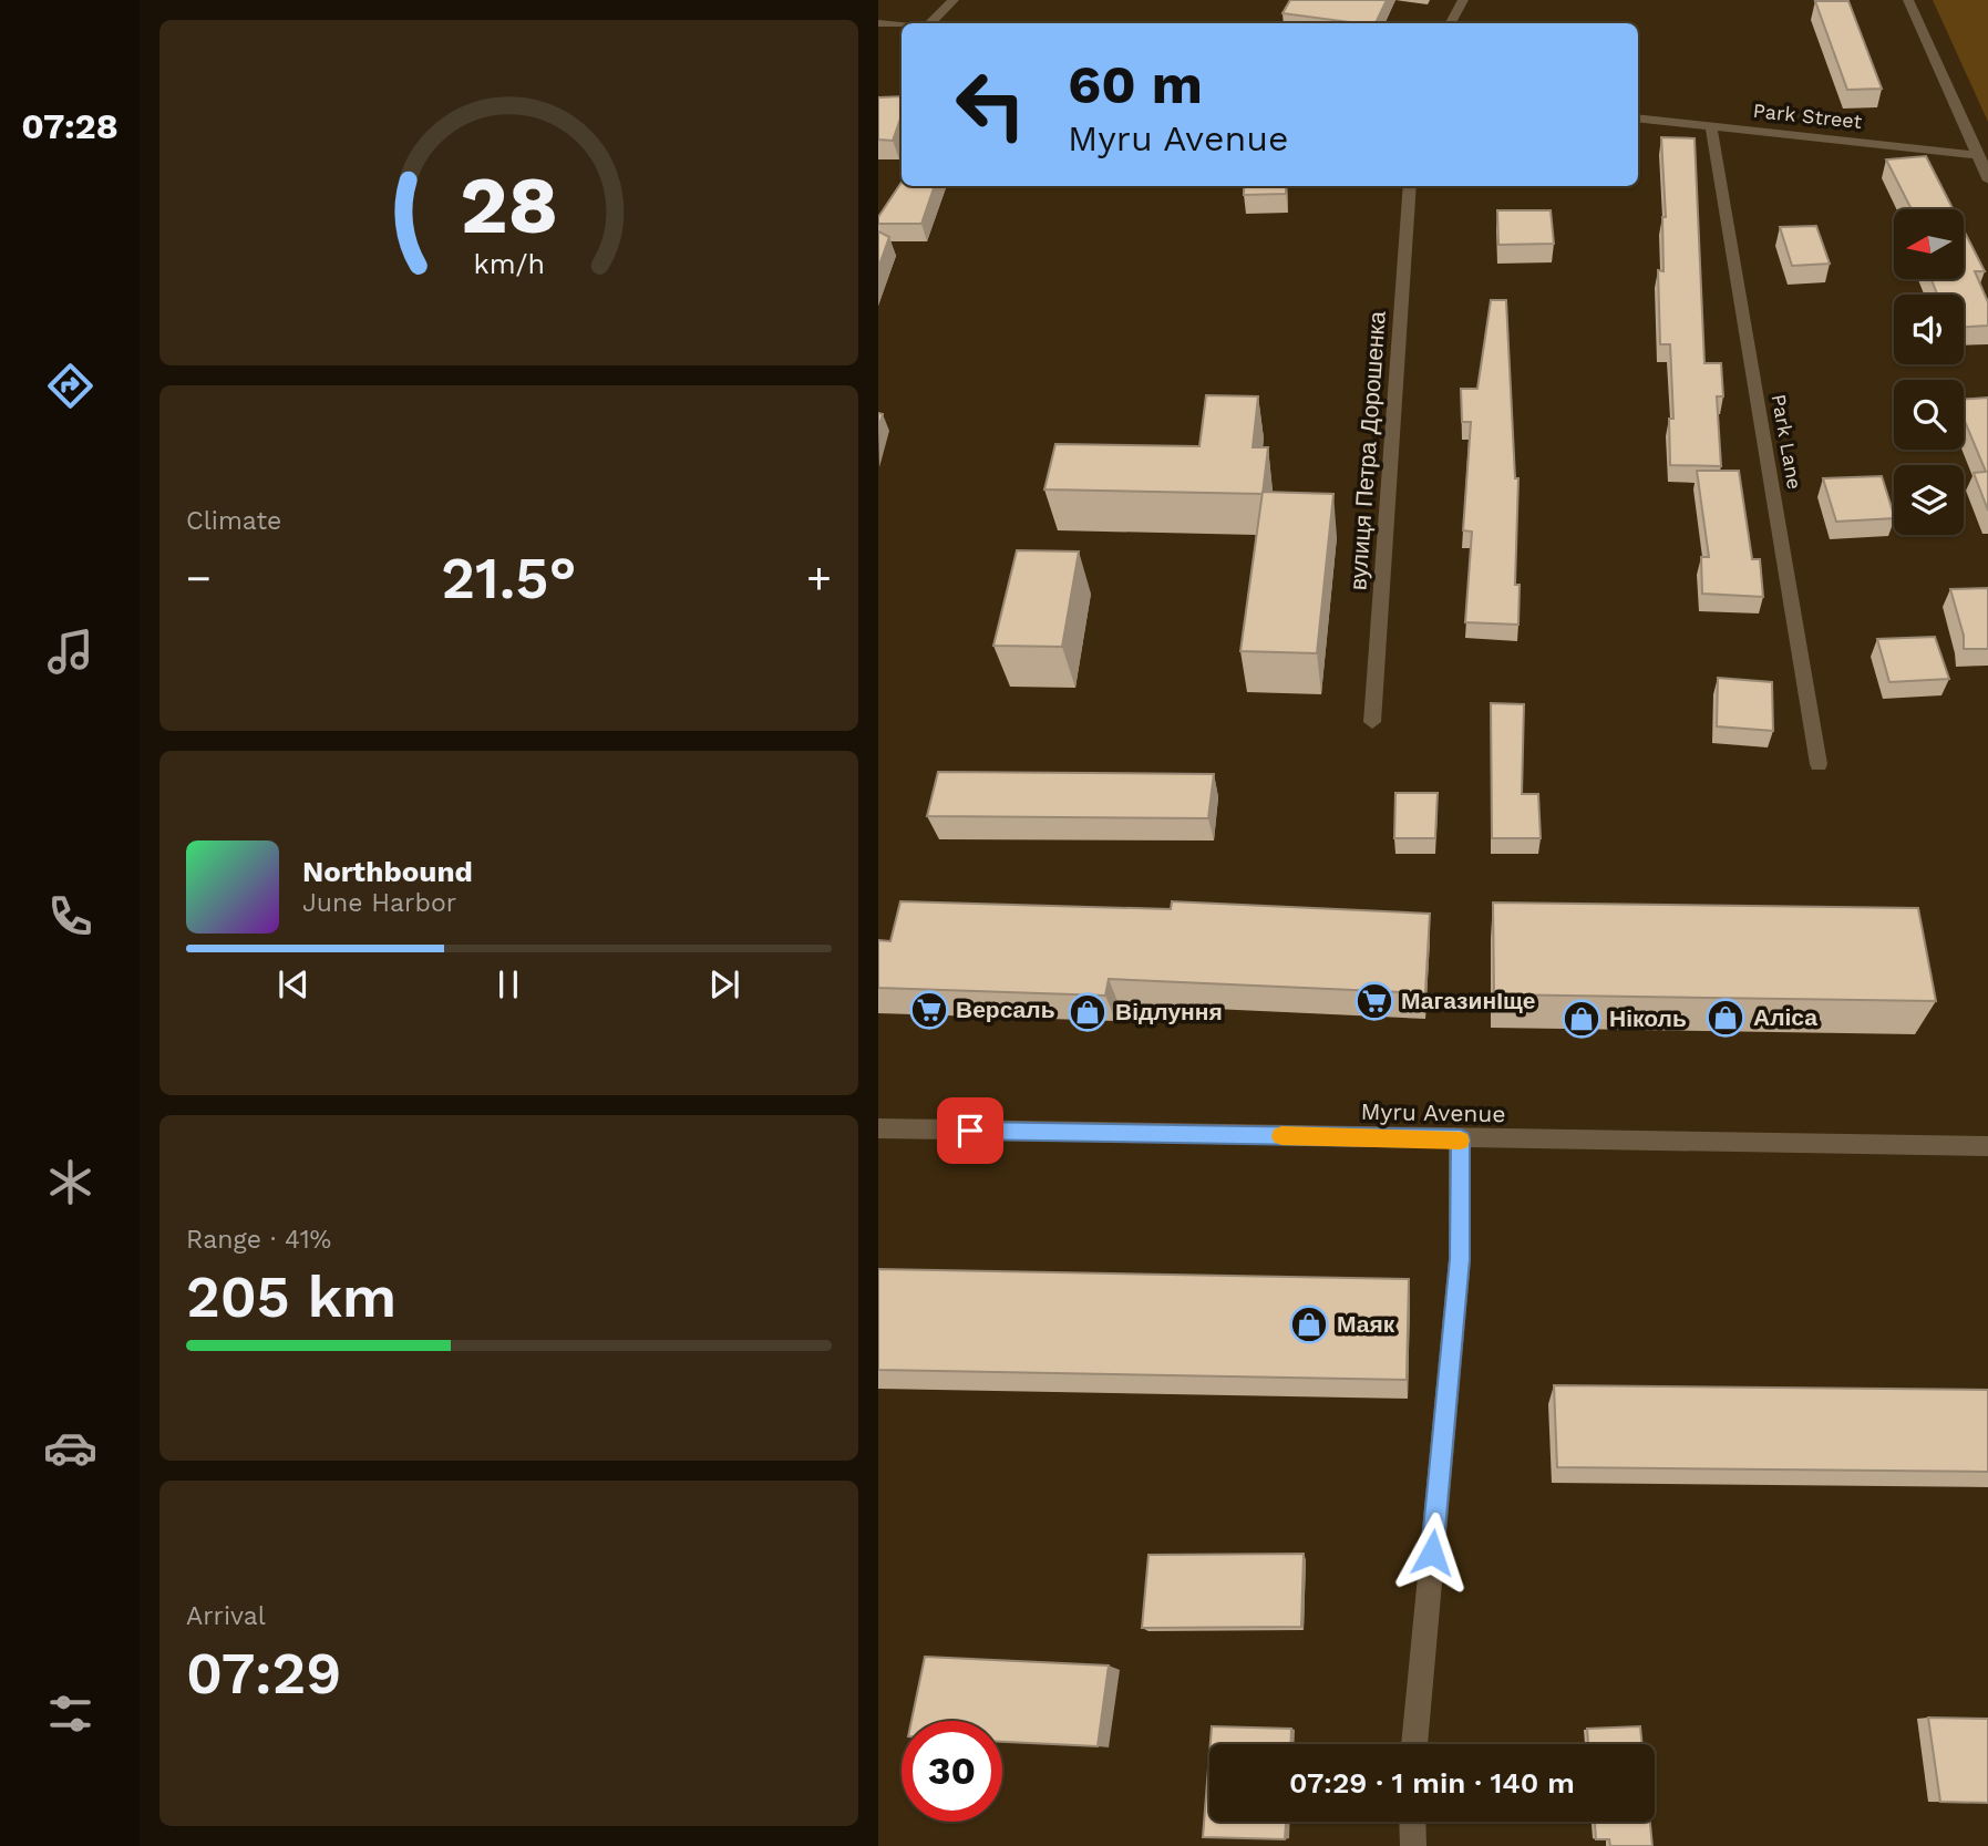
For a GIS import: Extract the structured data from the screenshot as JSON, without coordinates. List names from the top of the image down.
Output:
{
  "streets": {
    "street": [
      "Park Street",
      "Park Lane",
      "вулиця Петра Дорошенка",
      "Myru Avenue"
    ]
  },
  "crossings": [
    ["Park Street", "Park Lane"]
  ],
  "places": {
    "supermarket": ["МагазинІще", "Версаль"],
    "shop": [
      "Відлуння",
      "Аліса",
      "Ніколь",
      "Маяк"
    ]
  },
  "north": "left",
  "page": {
    "tabs": "07:28",
    "turn": ["60 m", "Myru Avenue"],
    "tile": [
      "Climate",
      ["Range · 41%", "205 km"],
      ["Arrival", "07:29"]
    ],
    "heat": ["−", "21.5°", "+"],
    "song": ["Northbound", "June Harbor"],
    "limit": "30",
    "trip": "07:29 · 1 min · 140 m",
    "gauge": ["28", "km/h"]
  }
}
